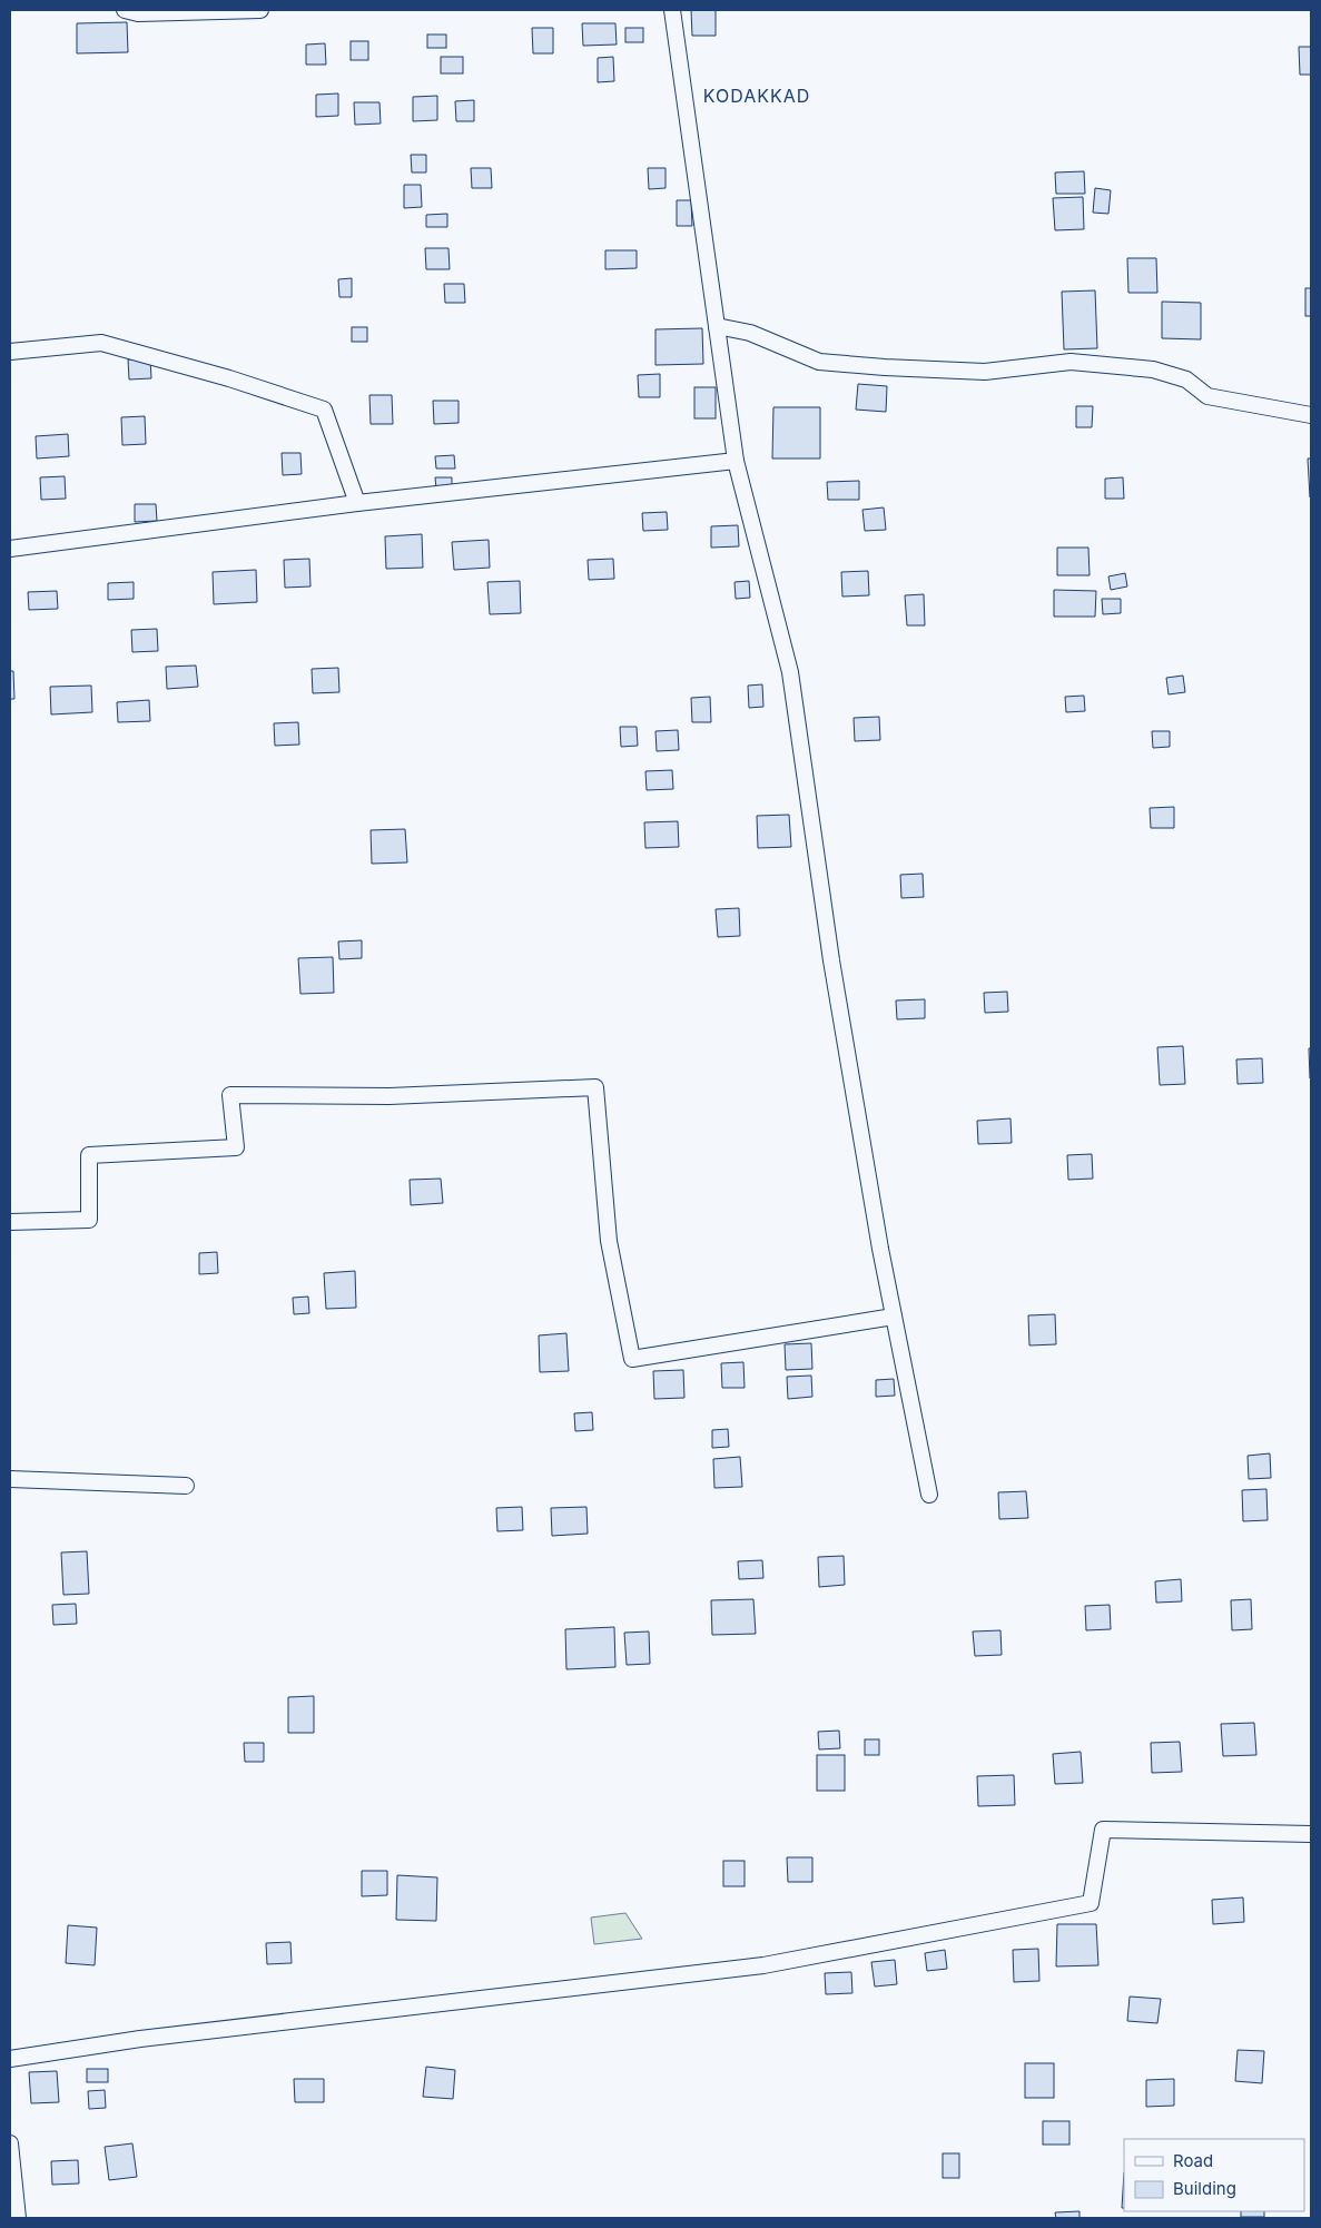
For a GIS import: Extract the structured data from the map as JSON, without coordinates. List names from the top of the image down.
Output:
{
  "districts": ["KODAKKAD"],
  "legend": ["Road", "Building"]
}
